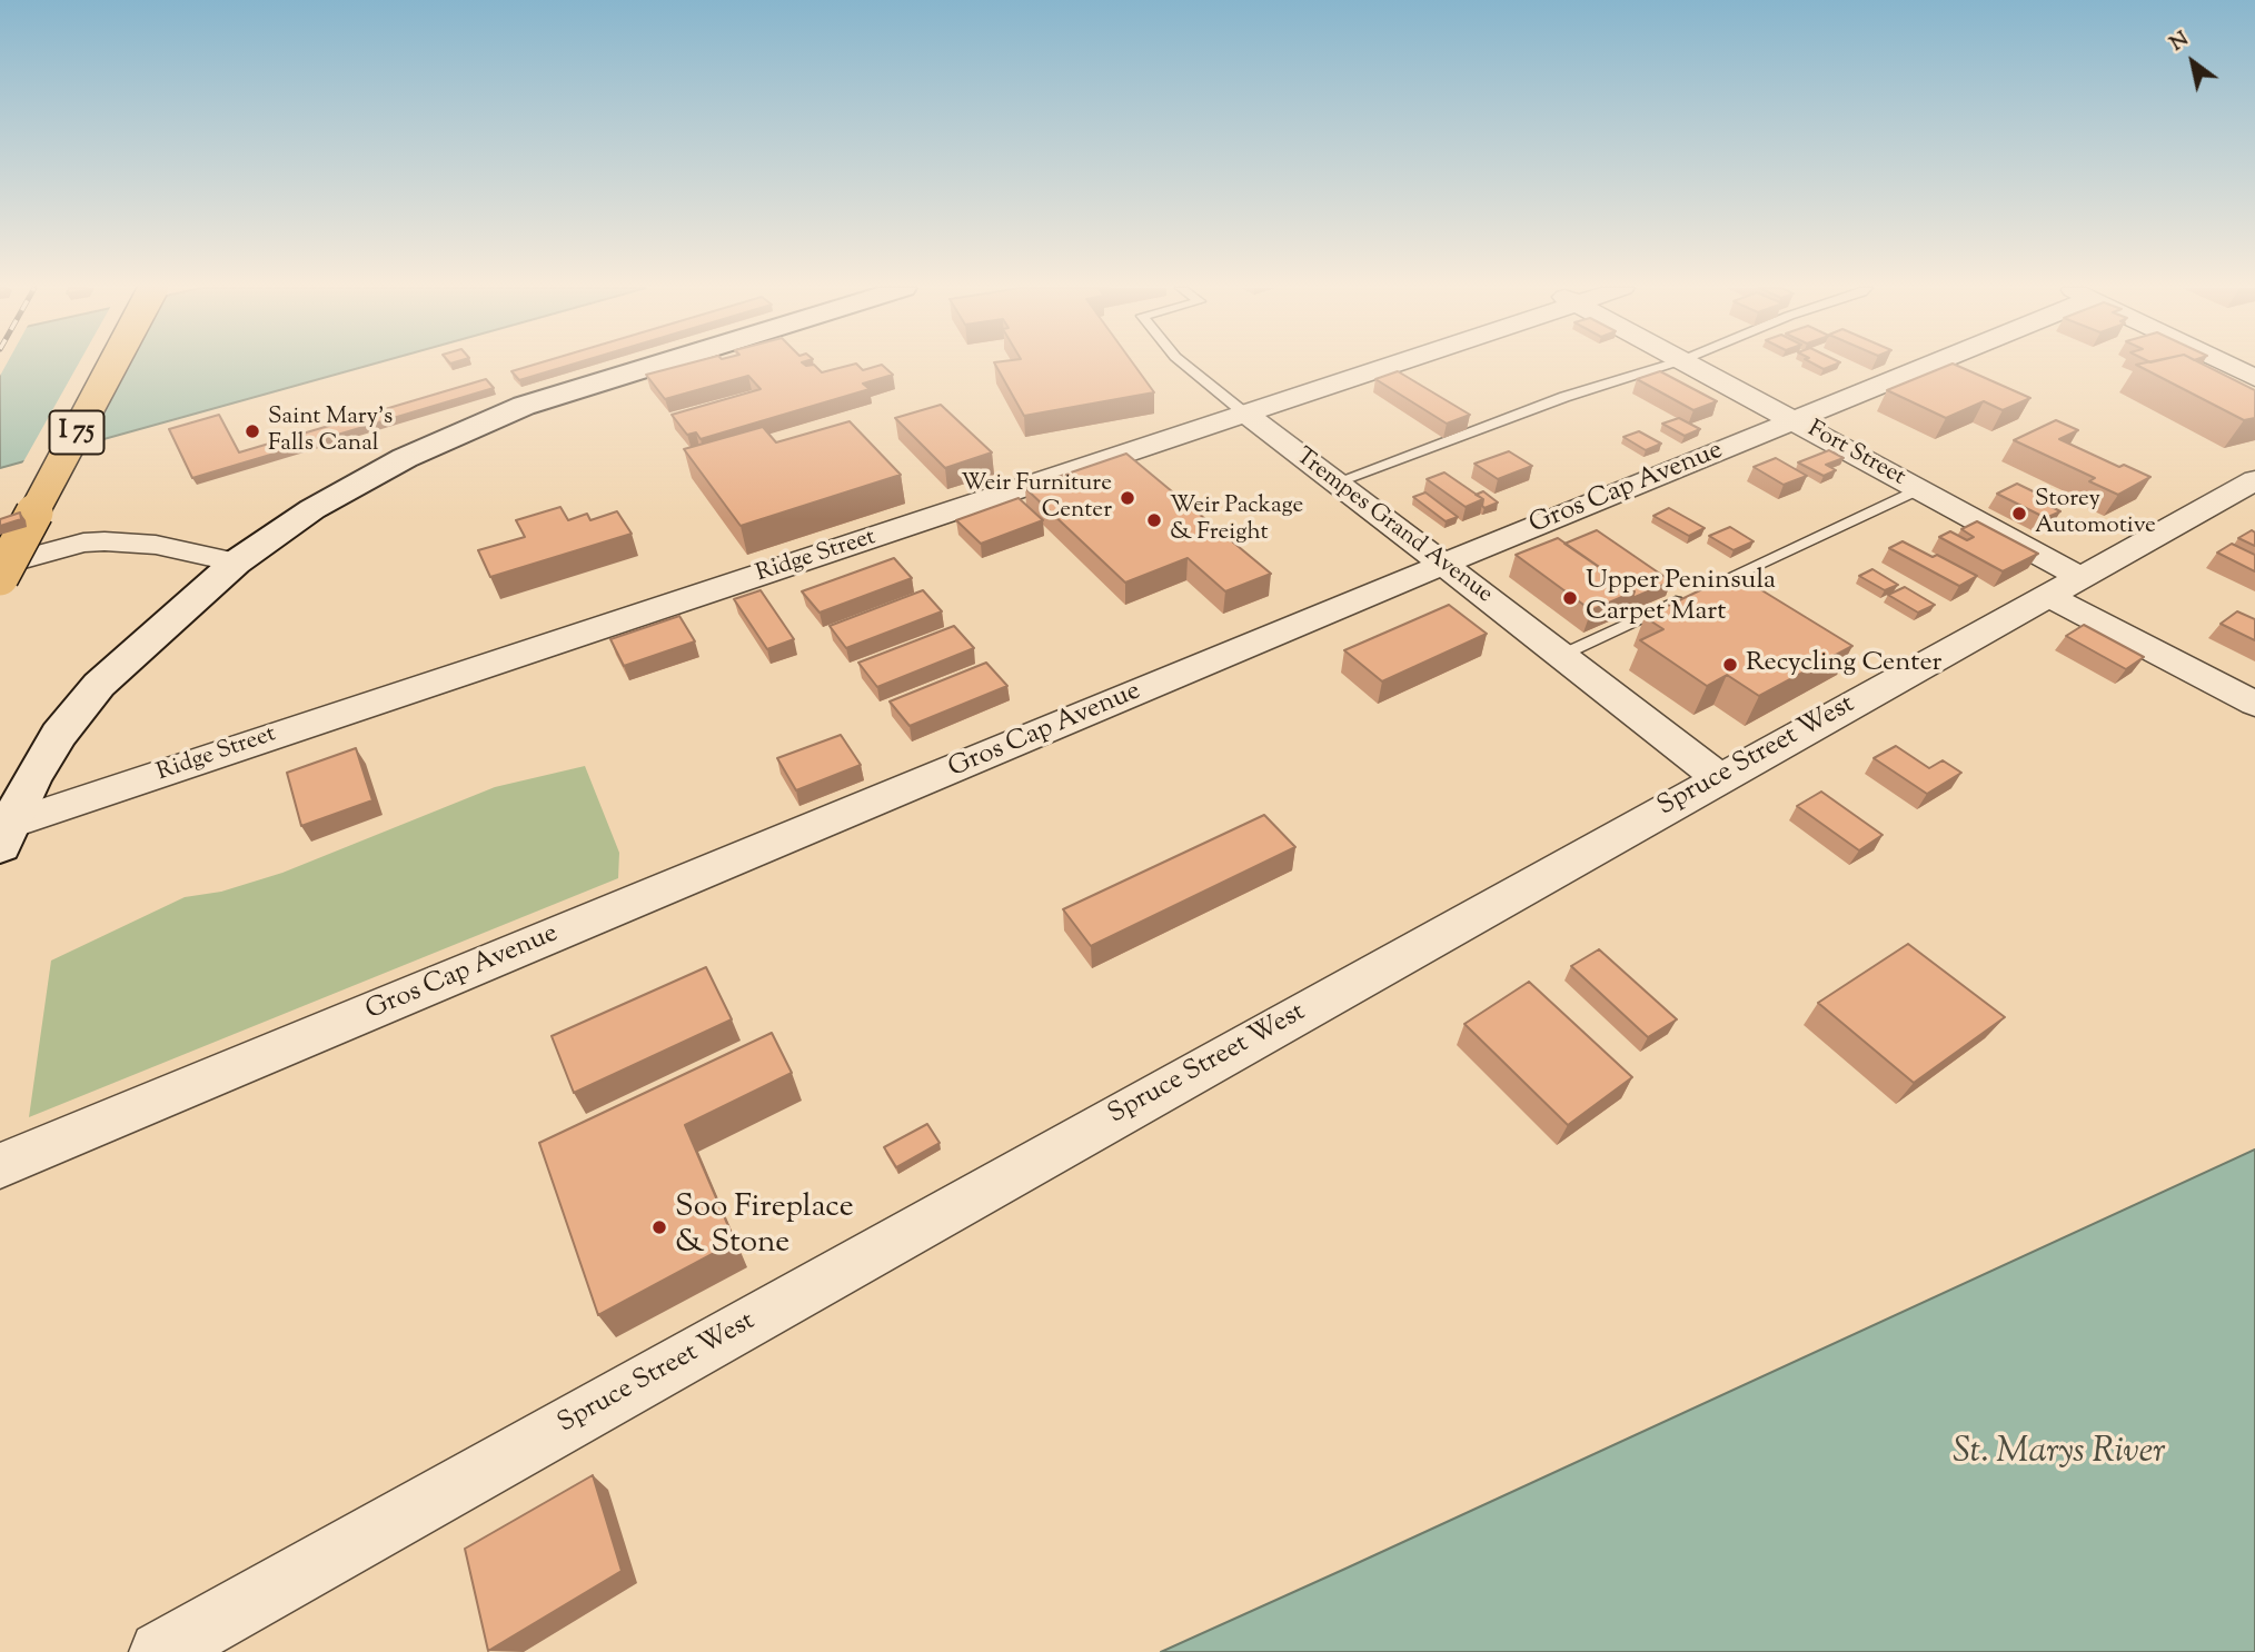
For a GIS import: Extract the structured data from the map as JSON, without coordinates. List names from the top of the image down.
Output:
{
  "streets": {
    "highway": ["I 75"],
    "street": [
      "Fort Street",
      "Gros Cap Avenue",
      "Trempes Grand Avenue",
      "Ridge Street",
      "Spruce Street West"
    ]
  },
  "crossings": [
    ["Fort Street", "Gros Cap Avenue"],
    ["Fort Street", "Spruce Street West"],
    ["Gros Cap Avenue", "Trempes Grand Avenue"],
    ["Trempes Grand Avenue", "Ridge Street"],
    ["Trempes Grand Avenue", "Spruce Street West"]
  ],
  "water": ["St. Marys River"],
  "places": [
    "Saint Mary's Falls Canal",
    "Weir Furniture Center",
    "Storey Automotive",
    "Weir Package & Freight",
    "Upper Peninsula Carpet Mart",
    "Recycling Center",
    "Soo Fireplace & Stone"
  ],
  "north": "top left"
}
